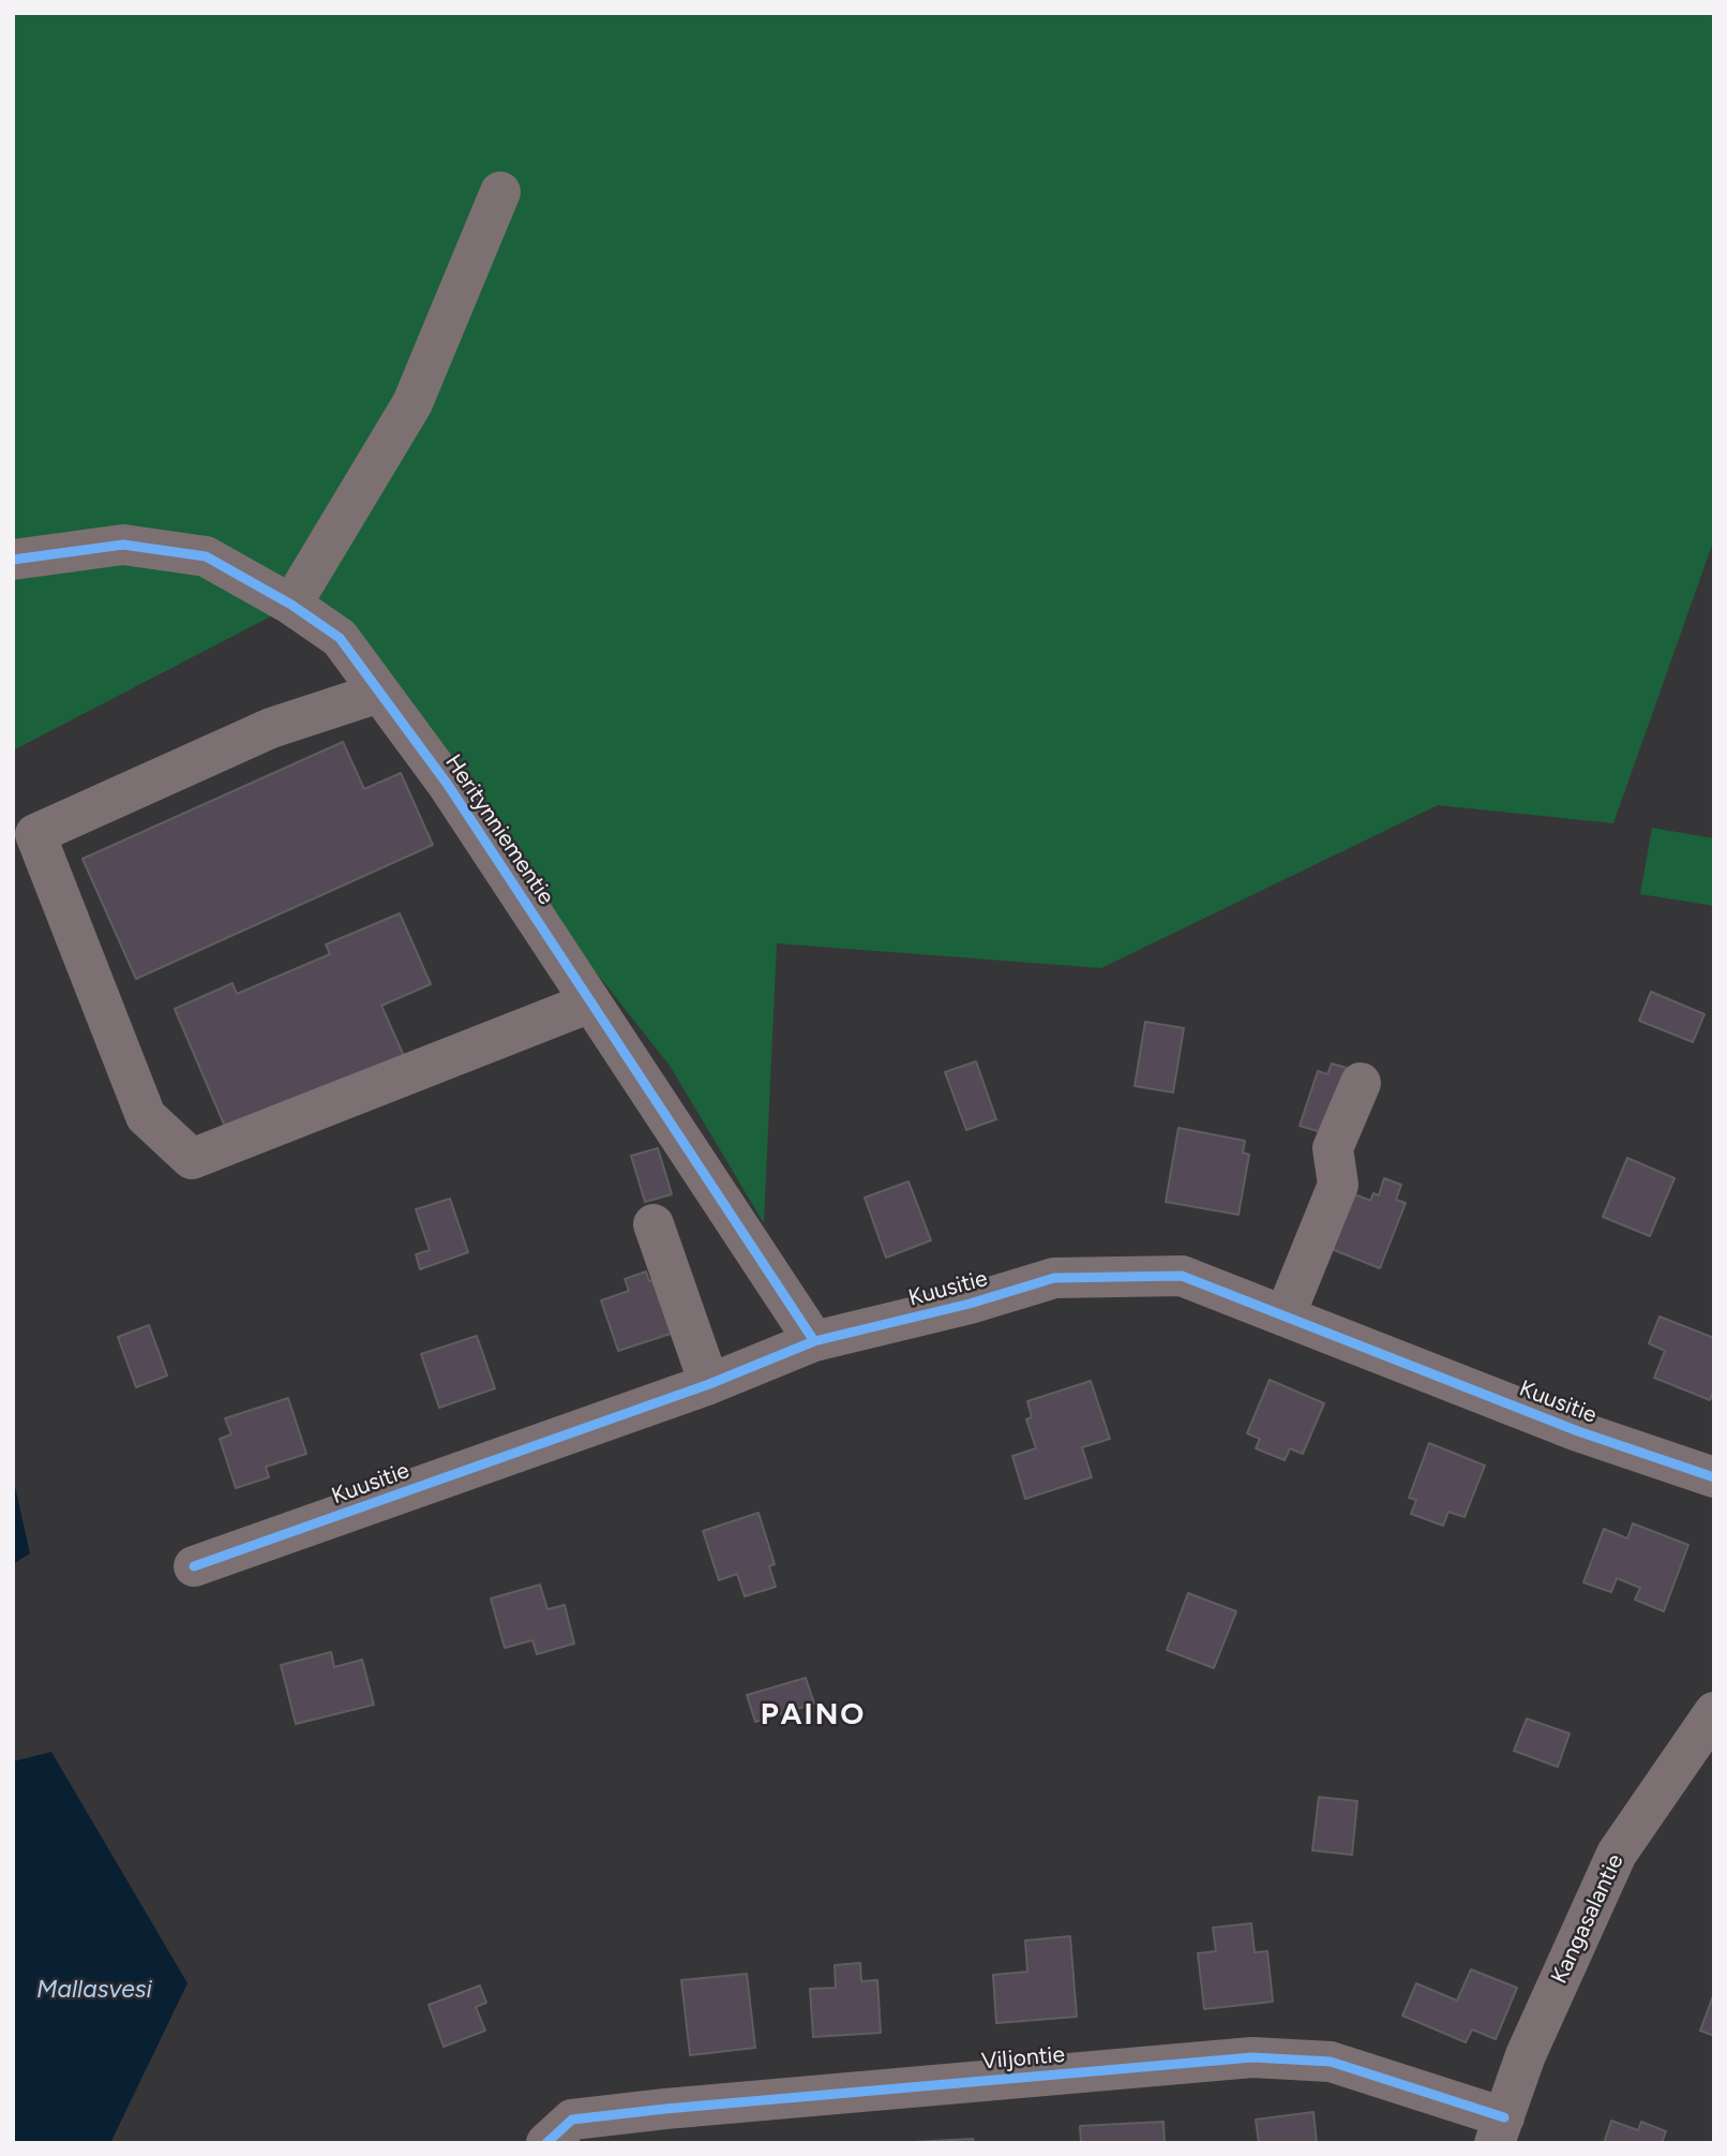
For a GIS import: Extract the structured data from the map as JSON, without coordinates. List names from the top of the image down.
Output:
{
  "streets": {
    "street": [
      "Heritynniementie",
      "Kuusitie",
      "Kangasalantie",
      "Viljontie"
    ]
  },
  "crossings": [
    ["Heritynniementie", "Kuusitie"],
    ["Kangasalantie", "Viljontie"]
  ],
  "districts": ["PAINO"],
  "water": ["Mallasvesi"]
}
